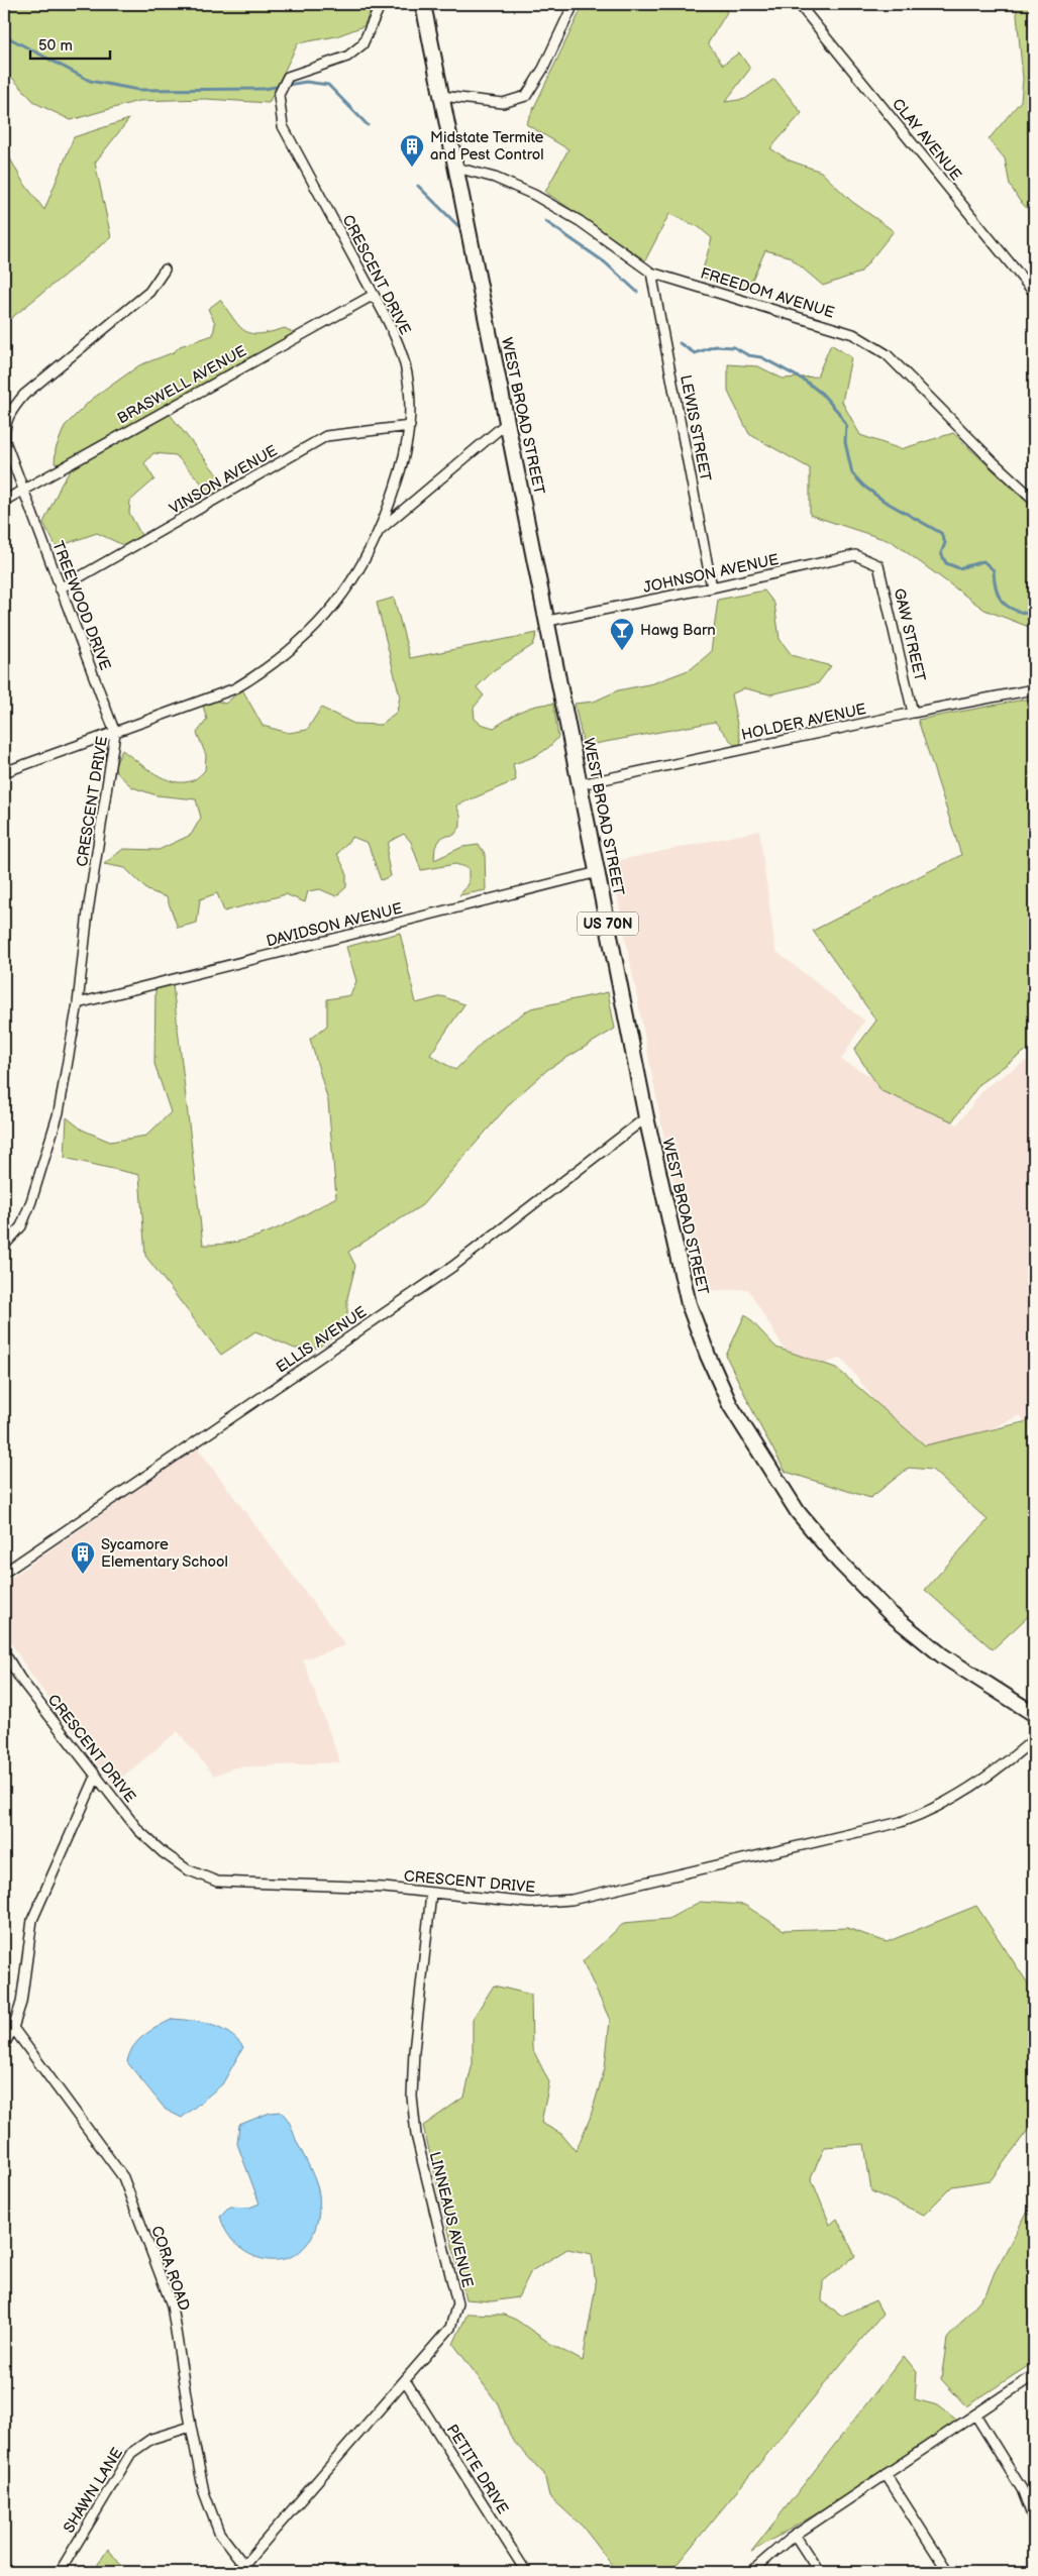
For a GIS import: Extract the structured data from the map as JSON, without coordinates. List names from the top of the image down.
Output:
{
  "streets": {
    "main road": ["WEST BROAD STREET", "US 70N"],
    "street": [
      "CLAY AVENUE",
      "CRESCENT DRIVE",
      "FREEDOM AVENUE",
      "BRASWELL AVENUE",
      "LEWIS STREET",
      "VINSON AVENUE",
      "JOHNSON AVENUE",
      "TREEWOOD DRIVE",
      "GAW STREET",
      "HOLDER AVENUE",
      "DAVIDSON AVENUE",
      "ELLIS AVENUE",
      "LINNEAUS AVENUE",
      "CORA ROAD",
      "PETITE DRIVE",
      "SHAWN LANE"
    ]
  },
  "crossings": [
    ["CRESCENT DRIVE", "BRASWELL AVENUE"],
    ["CRESCENT DRIVE", "VINSON AVENUE"],
    ["CRESCENT DRIVE", "TREEWOOD DRIVE"],
    ["CRESCENT DRIVE", "DAVIDSON AVENUE"],
    ["CRESCENT DRIVE", "LINNEAUS AVENUE"],
    ["FREEDOM AVENUE", "WEST BROAD STREET"],
    ["FREEDOM AVENUE", "LEWIS STREET"],
    ["BRASWELL AVENUE", "TREEWOOD DRIVE"],
    ["WEST BROAD STREET", "JOHNSON AVENUE"],
    ["WEST BROAD STREET", "HOLDER AVENUE"],
    ["WEST BROAD STREET", "DAVIDSON AVENUE"],
    ["WEST BROAD STREET", "ELLIS AVENUE"],
    ["LEWIS STREET", "JOHNSON AVENUE"],
    ["VINSON AVENUE", "TREEWOOD DRIVE"],
    ["JOHNSON AVENUE", "GAW STREET"],
    ["GAW STREET", "HOLDER AVENUE"],
    ["LINNEAUS AVENUE", "CORA ROAD"],
    ["LINNEAUS AVENUE", "PETITE DRIVE"],
    ["CORA ROAD", "SHAWN LANE"]
  ],
  "places": {
    "building": ["Midstate Termite and Pest Control", "Sycamore Elementary School"],
    "bar": ["Hawg Barn"]
  },
  "scale_bar": "50 m"
}
